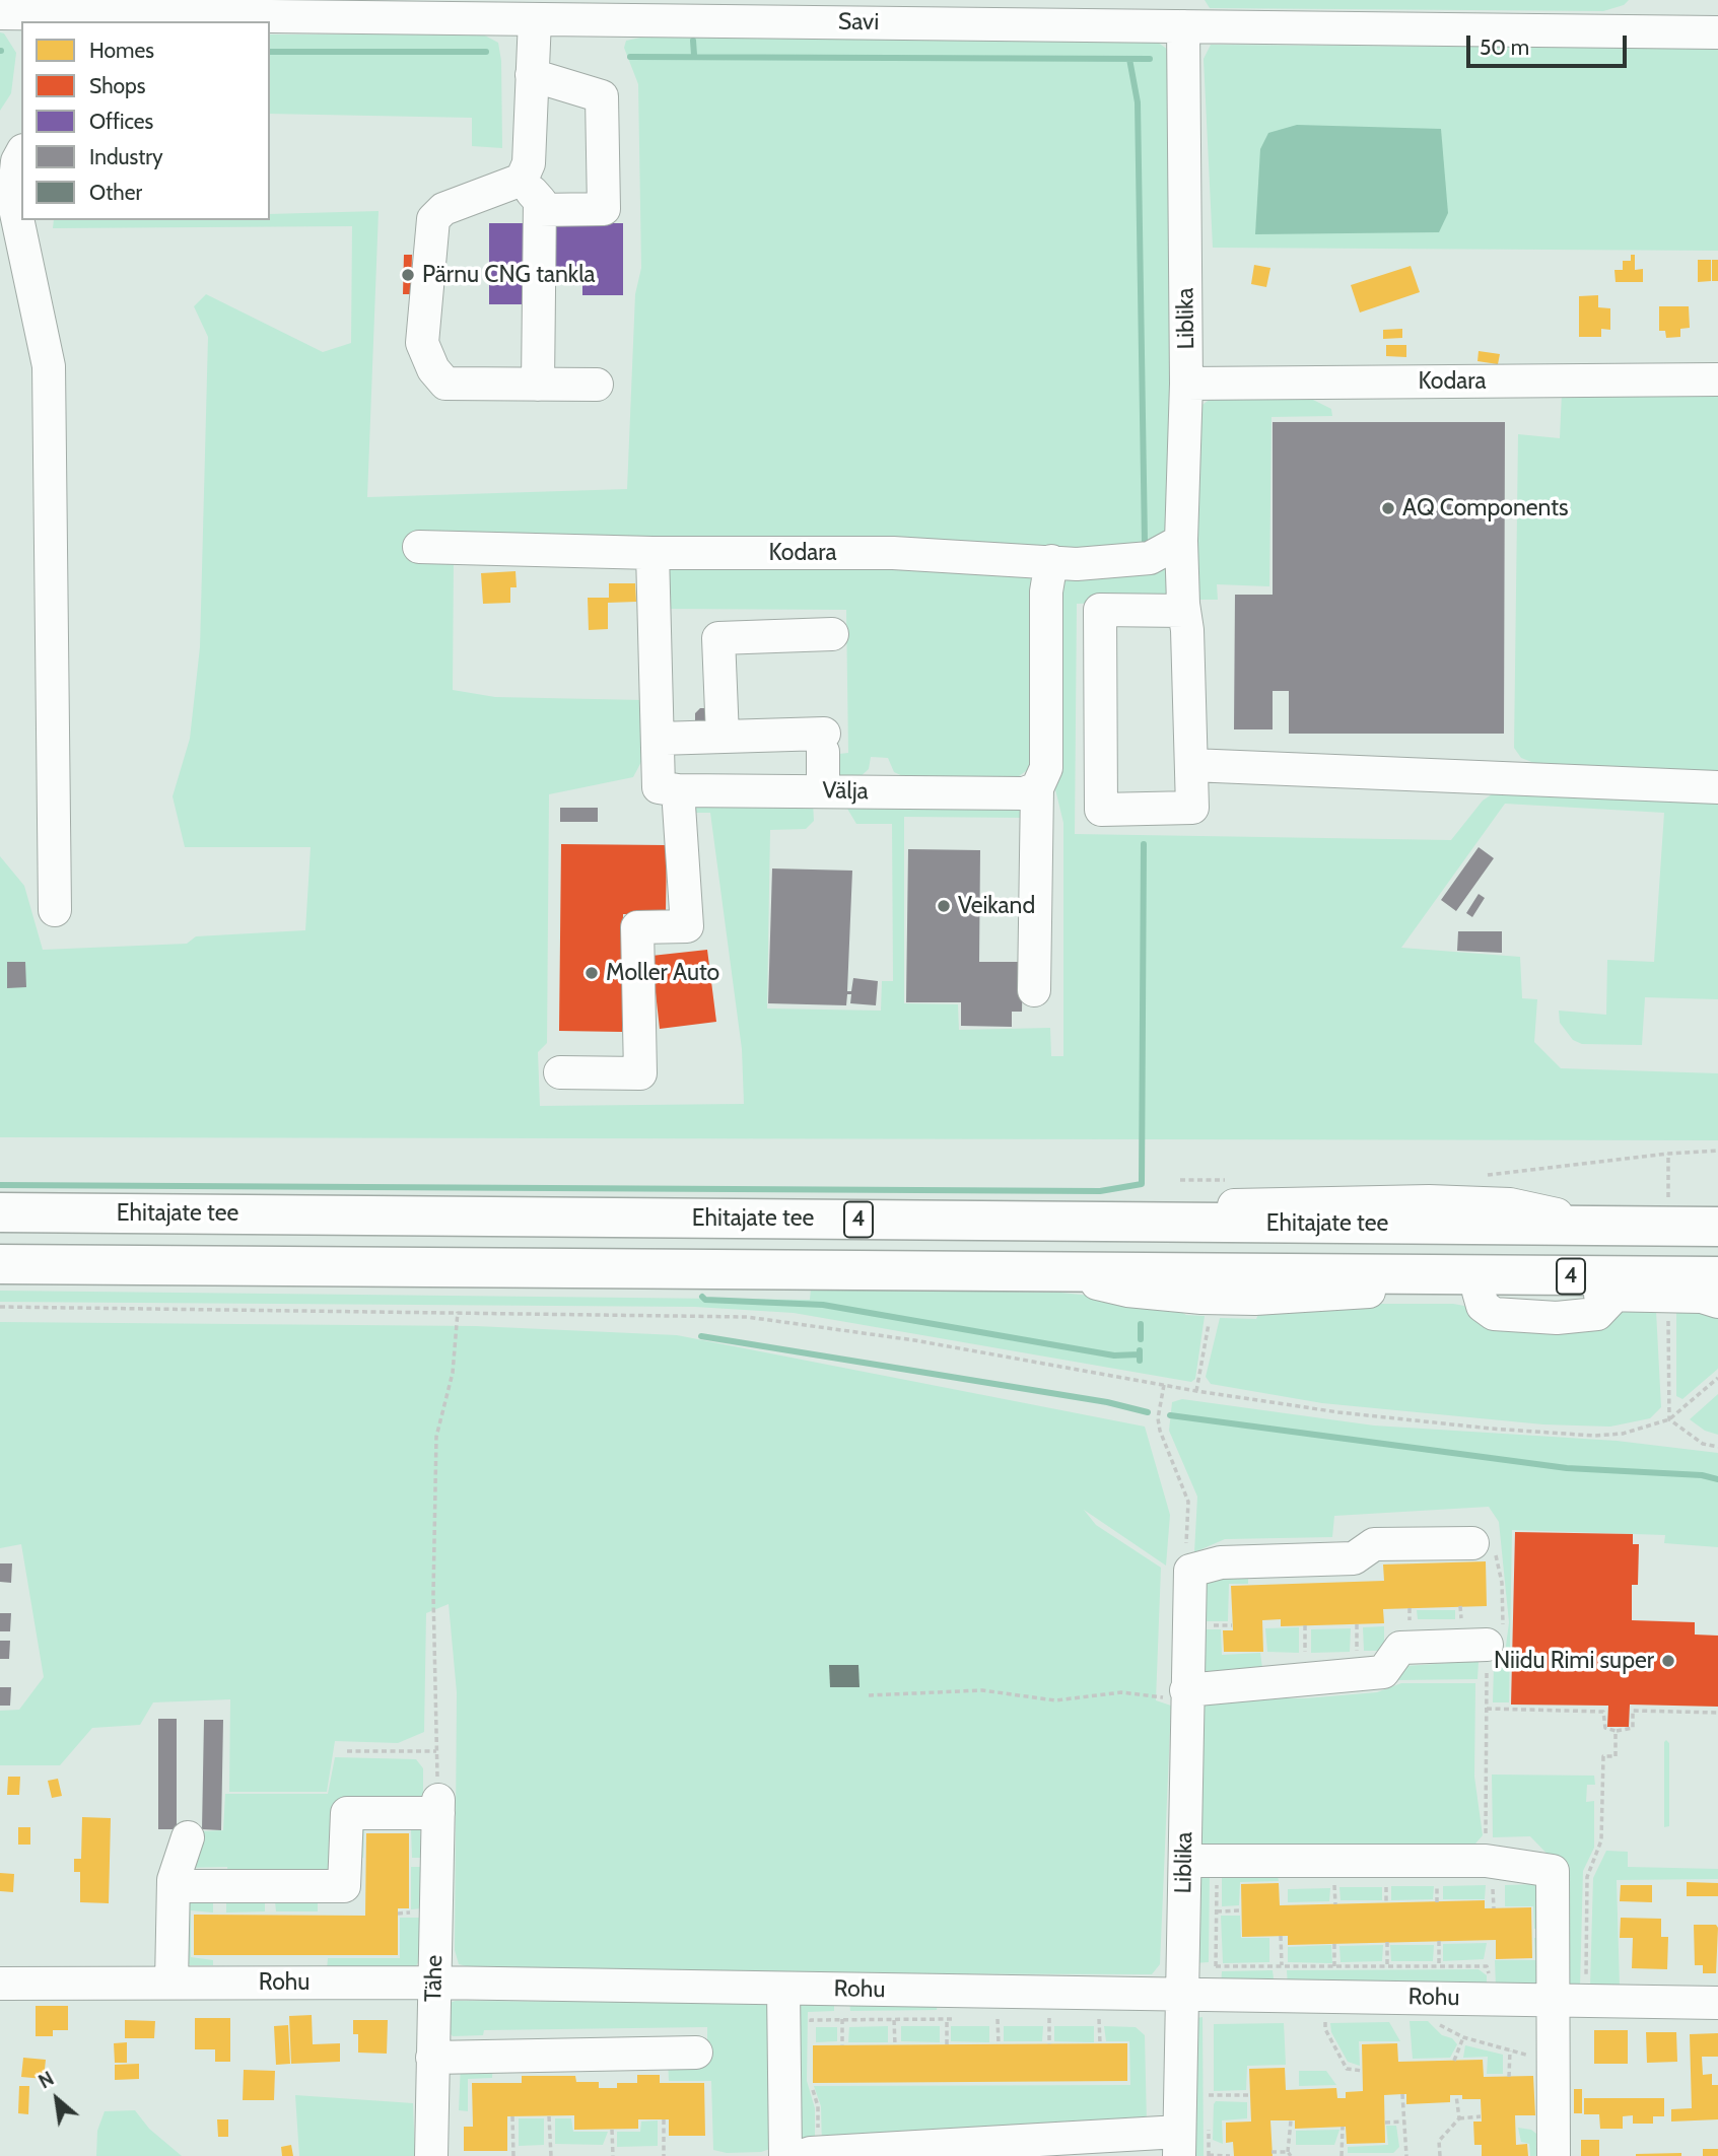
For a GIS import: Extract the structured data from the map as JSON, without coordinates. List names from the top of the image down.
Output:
{
  "streets": {
    "highway": ["Ehitajate tee", "4"],
    "street": [
      "Savi",
      "Liblika",
      "Kodara",
      "Välja",
      "Tähe",
      "Rohu"
    ]
  },
  "crossings": [
    ["Savi", "Liblika"],
    ["Liblika", "Kodara"],
    ["Liblika", "Rohu"],
    ["Tähe", "Rohu"]
  ],
  "places": [
    "Pärnu CNG tankla",
    "AQ Components",
    "Veikand",
    "Moller Auto",
    "Niidu Rimi super"
  ],
  "legend": [
    "Homes",
    "Shops",
    "Offices",
    "Industry",
    "Other"
  ],
  "scale_bar": "50 m",
  "north": "top left"
}
